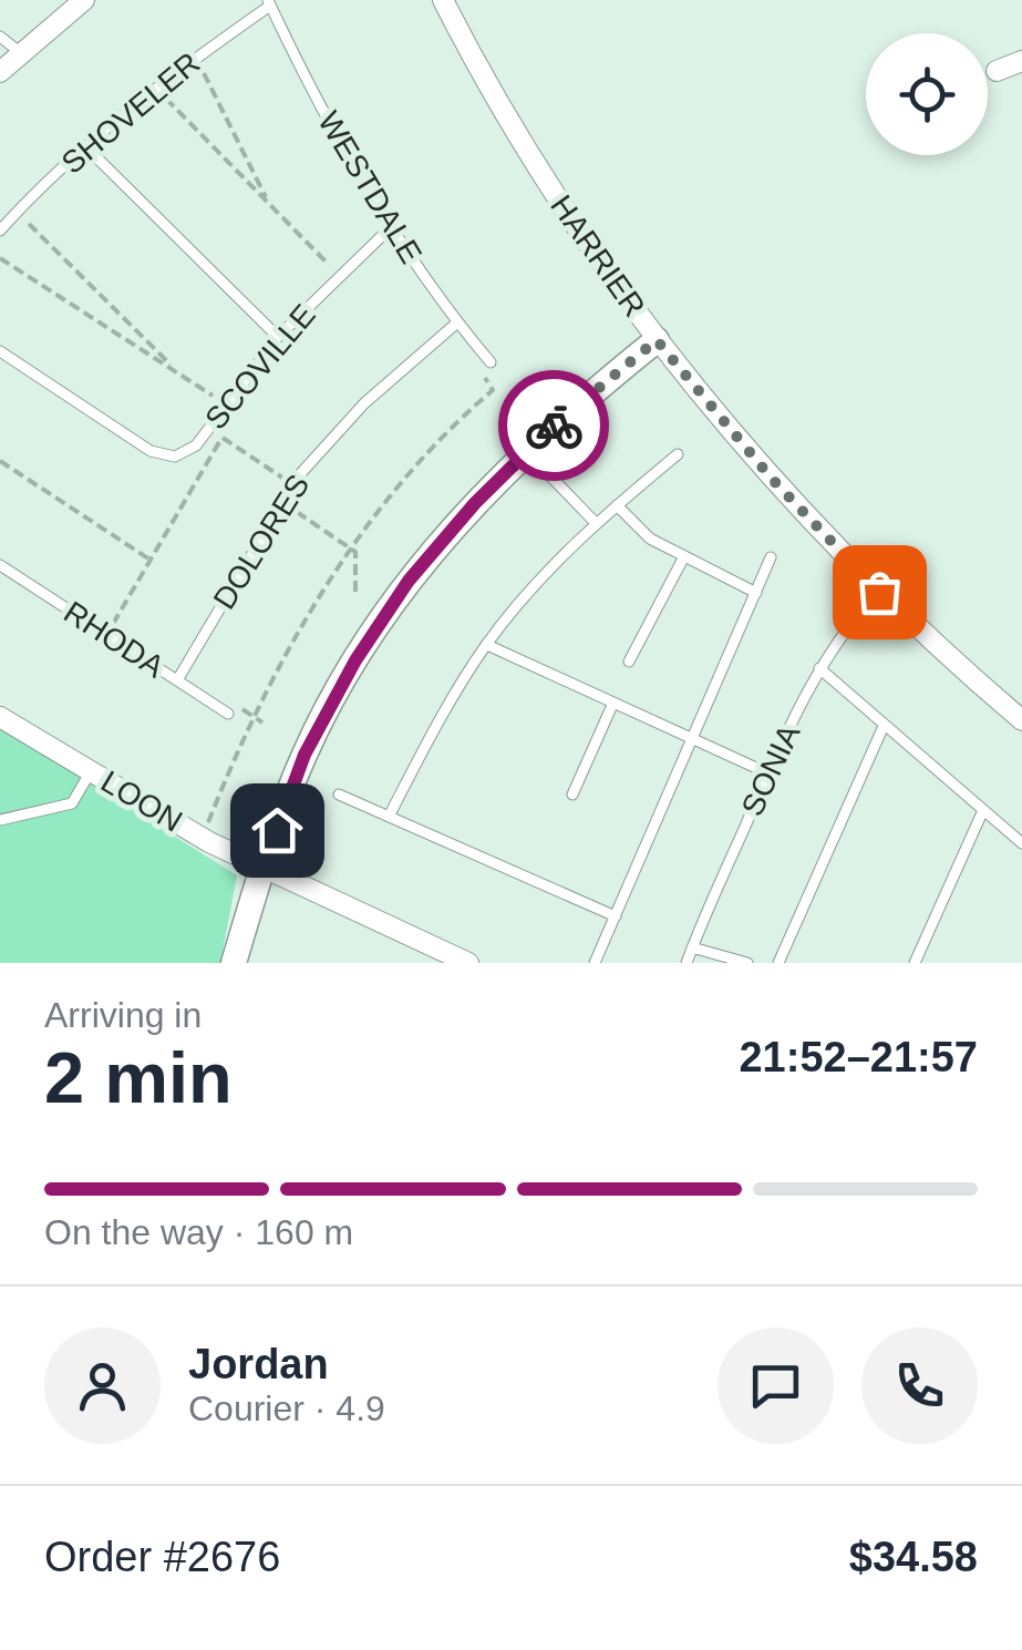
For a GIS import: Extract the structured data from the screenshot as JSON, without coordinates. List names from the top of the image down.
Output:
{
  "streets": {
    "street": ["HARRIER", "LOON"],
    "lane": [
      "SHOVELER",
      "WESTDALE",
      "SCOVILLE",
      "DOLORES",
      "RHODA",
      "SONIA"
    ]
  },
  "crossings": [
    ["SHOVELER", "WESTDALE"],
    ["WESTDALE", "SCOVILLE"],
    ["WESTDALE", "DOLORES"],
    ["HARRIER", "SONIA"],
    ["DOLORES", "RHODA"]
  ],
  "page": {
    "heading": ["2 min", "Arriving in", "21:52–21:57"],
    "panel": [
      "Jordan",
      "Courier · 4.9",
      "Order #2676",
      "$34.58"
    ],
    "bar": "On the way · 160 m"
  }
}
